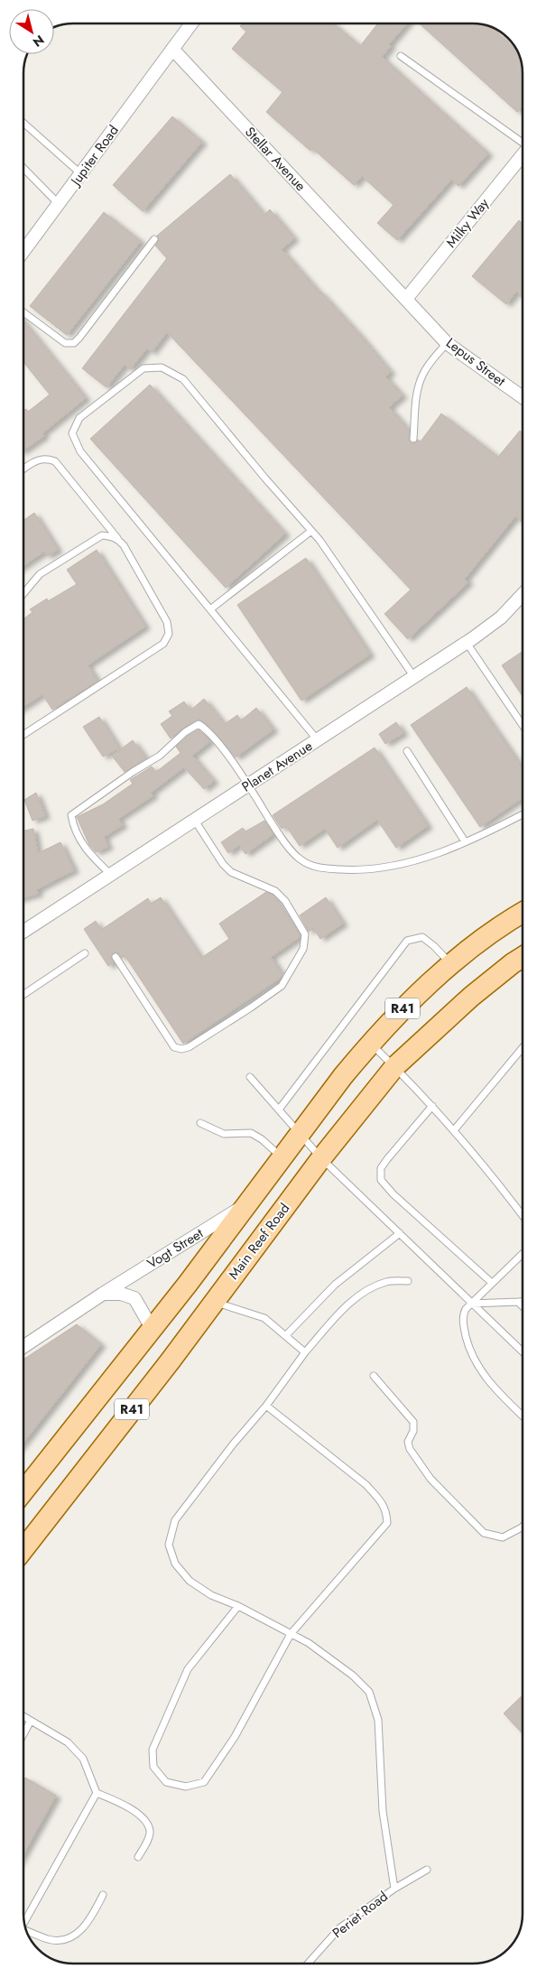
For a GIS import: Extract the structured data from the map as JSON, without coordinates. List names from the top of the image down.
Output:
{
  "streets": {
    "main road": ["R41", "Main Reef Road"],
    "street": [
      "Jupiter Road",
      "Stellar Avenue",
      "Milky Way",
      "Lepus Street",
      "Planet Avenue",
      "Vogt Street"
    ],
    "lane": ["Periet Road"]
  },
  "crossings": [
    ["Jupiter Road", "Stellar Avenue"],
    ["Stellar Avenue", "Milky Way"],
    ["Stellar Avenue", "Lepus Street"],
    ["Milky Way", "Lepus Street"],
    ["R41", "Vogt Street"]
  ],
  "north": "bottom right"
}
